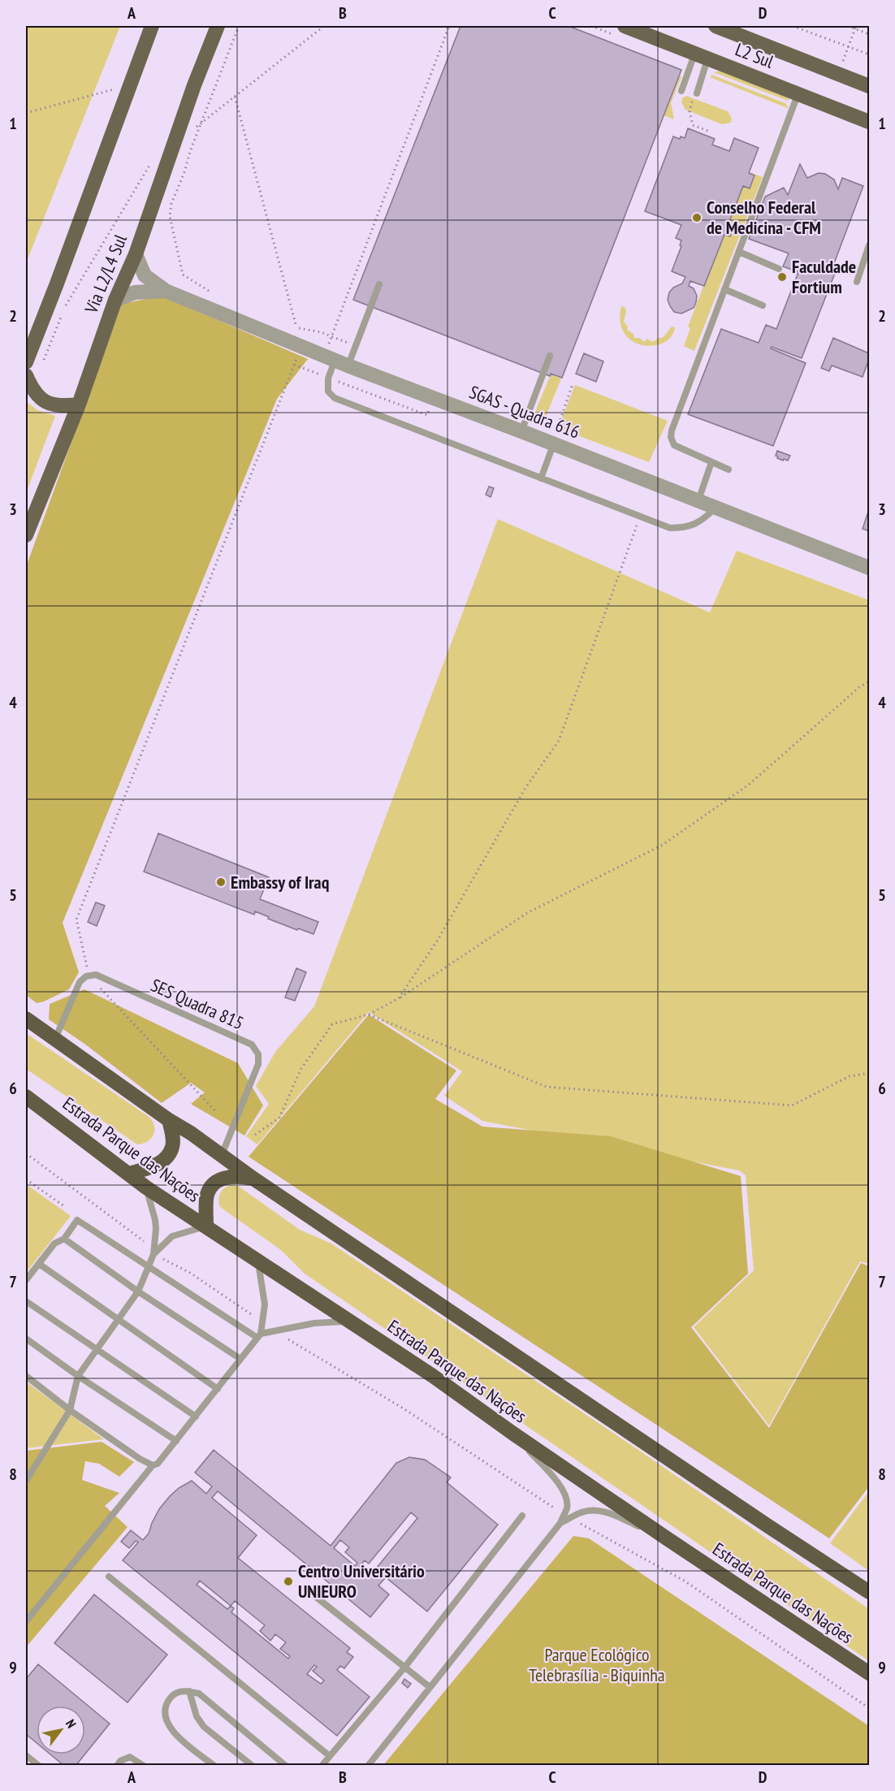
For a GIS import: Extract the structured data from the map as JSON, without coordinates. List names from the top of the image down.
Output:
{
  "streets": {
    "highway": ["Estrada Parque das Nações"],
    "main road": ["L2 Sul", "Via L2/L4 Sul"],
    "street": ["SGAS - Quadra 616"],
    "lane": ["SES Quadra 815"]
  },
  "crossings": [
    ["Via L2/L4 Sul", "SGAS - Quadra 616"]
  ],
  "parks": ["Parque Ecológico Telebrasília - Biquinha"],
  "places": [
    "Conselho Federal de Medicina - CFM",
    "Faculdade Fortium",
    "Embassy of Iraq",
    "Centro Universitário UNIEURO"
  ],
  "north": "top right",
  "grid": {
    "columns": [
      "A",
      "B",
      "C",
      "D"
    ],
    "rows": [
      "1",
      "2",
      "3",
      "4",
      "5",
      "6",
      "7",
      "8",
      "9"
    ]
  }
}
